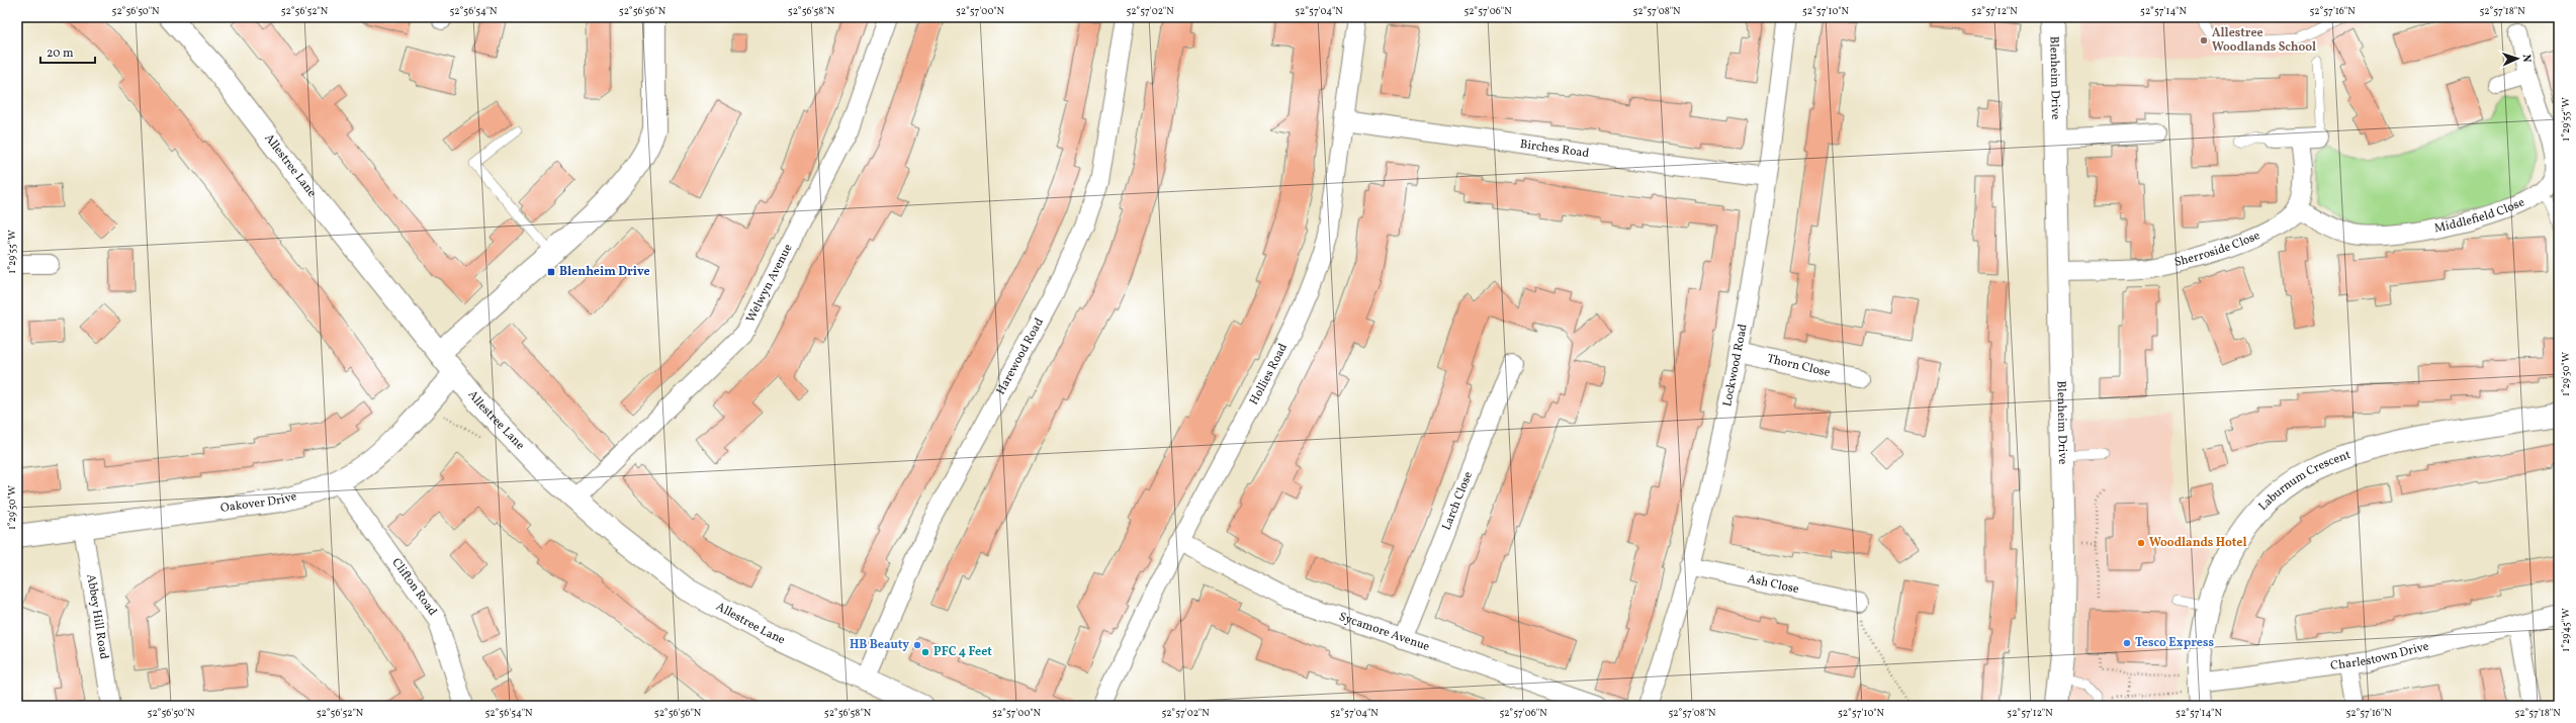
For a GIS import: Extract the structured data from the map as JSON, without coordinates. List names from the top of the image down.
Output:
{
  "streets": {
    "street": [
      "Blenheim Drive",
      "Birches Road",
      "Allestree Lane",
      "Middlefield Close",
      "Sherroside Close",
      "Welwyn Avenue",
      "Harewood Road",
      "Lockwood Road",
      "Thorn Close",
      "Hollies Road",
      "Laburnum Crescent",
      "Larch Close",
      "Oakover Drive",
      "Ash Close",
      "Clifton Road",
      "Abbey Hill Road",
      "Sycamore Avenue",
      "Charlestown Drive"
    ]
  },
  "crossings": [
    ["Blenheim Drive", "Sherroside Close"],
    ["Birches Road", "Lockwood Road"],
    ["Birches Road", "Hollies Road"],
    ["Allestree Lane", "Welwyn Avenue"],
    ["Allestree Lane", "Harewood Road"],
    ["Allestree Lane", "Oakover Drive"],
    ["Middlefield Close", "Sherroside Close"],
    ["Lockwood Road", "Thorn Close"],
    ["Lockwood Road", "Ash Close"],
    ["Hollies Road", "Sycamore Avenue"],
    ["Laburnum Crescent", "Charlestown Drive"],
    ["Larch Close", "Sycamore Avenue"],
    ["Oakover Drive", "Clifton Road"],
    ["Oakover Drive", "Abbey Hill Road"]
  ],
  "places": {
    "other": [
      "Allestree Woodlands School",
      "Woodlands Hotel",
      "Tesco Express",
      "HB Beauty",
      "PFC 4 Feet"
    ],
    "transit": ["Blenheim Drive"]
  },
  "scale_bar": "20 m",
  "north": "right",
  "coordinates": [
    "52°56'50\"N",
    "52°56'52\"N",
    "52°56'54\"N",
    "52°56'56\"N",
    "52°56'58\"N",
    "52°57'00\"N",
    "52°57'02\"N",
    "52°57'04\"N",
    "52°57'06\"N",
    "52°57'08\"N",
    "52°57'10\"N",
    "52°57'12\"N",
    "52°57'14\"N",
    "52°57'16\"N",
    "52°57'18\"N",
    "1°29'55\"W",
    "1°29'50\"W",
    "1°29'45\"W"
  ]
}
